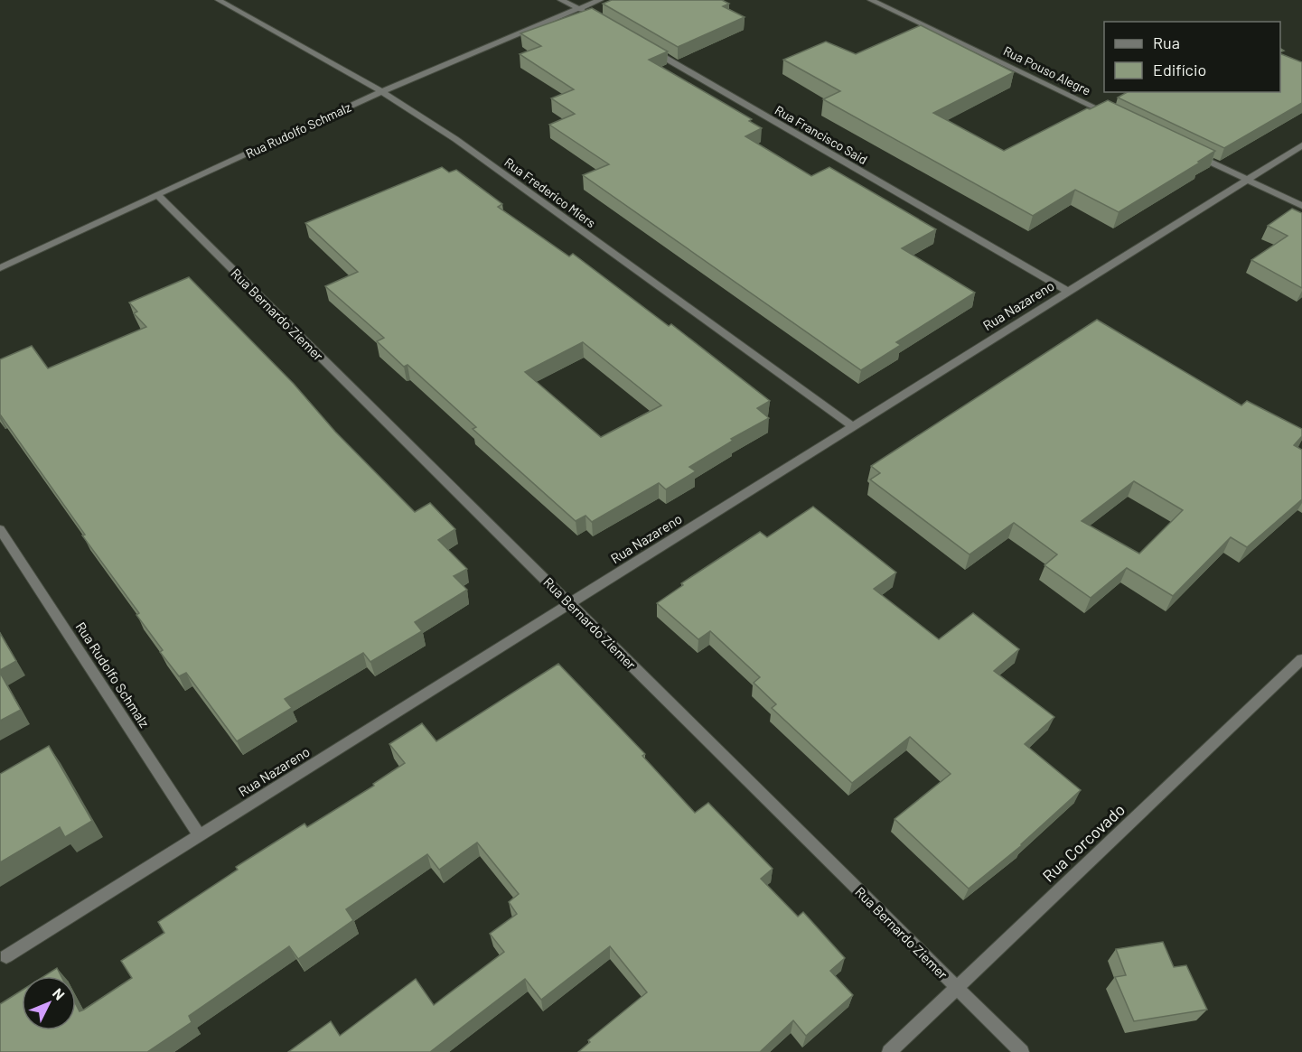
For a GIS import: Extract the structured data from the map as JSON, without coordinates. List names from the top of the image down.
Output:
{
  "streets": {
    "street": [
      "Rua Pouso Alegre",
      "Rua Rudolfo Schmalz",
      "Rua Francisco Said",
      "Rua Frederico Miers",
      "Rua Nazareno",
      "Rua Bernardo Ziemer",
      "Rua Corcovado"
    ]
  },
  "crossings": [
    ["Rua Rudolfo Schmalz", "Rua Frederico Miers"],
    ["Rua Rudolfo Schmalz", "Rua Nazareno"],
    ["Rua Rudolfo Schmalz", "Rua Bernardo Ziemer"],
    ["Rua Francisco Said", "Rua Nazareno"],
    ["Rua Frederico Miers", "Rua Nazareno"],
    ["Rua Nazareno", "Rua Bernardo Ziemer"],
    ["Rua Bernardo Ziemer", "Rua Corcovado"]
  ],
  "legend": ["Rua", "Edifício"],
  "north": "top right"
}
